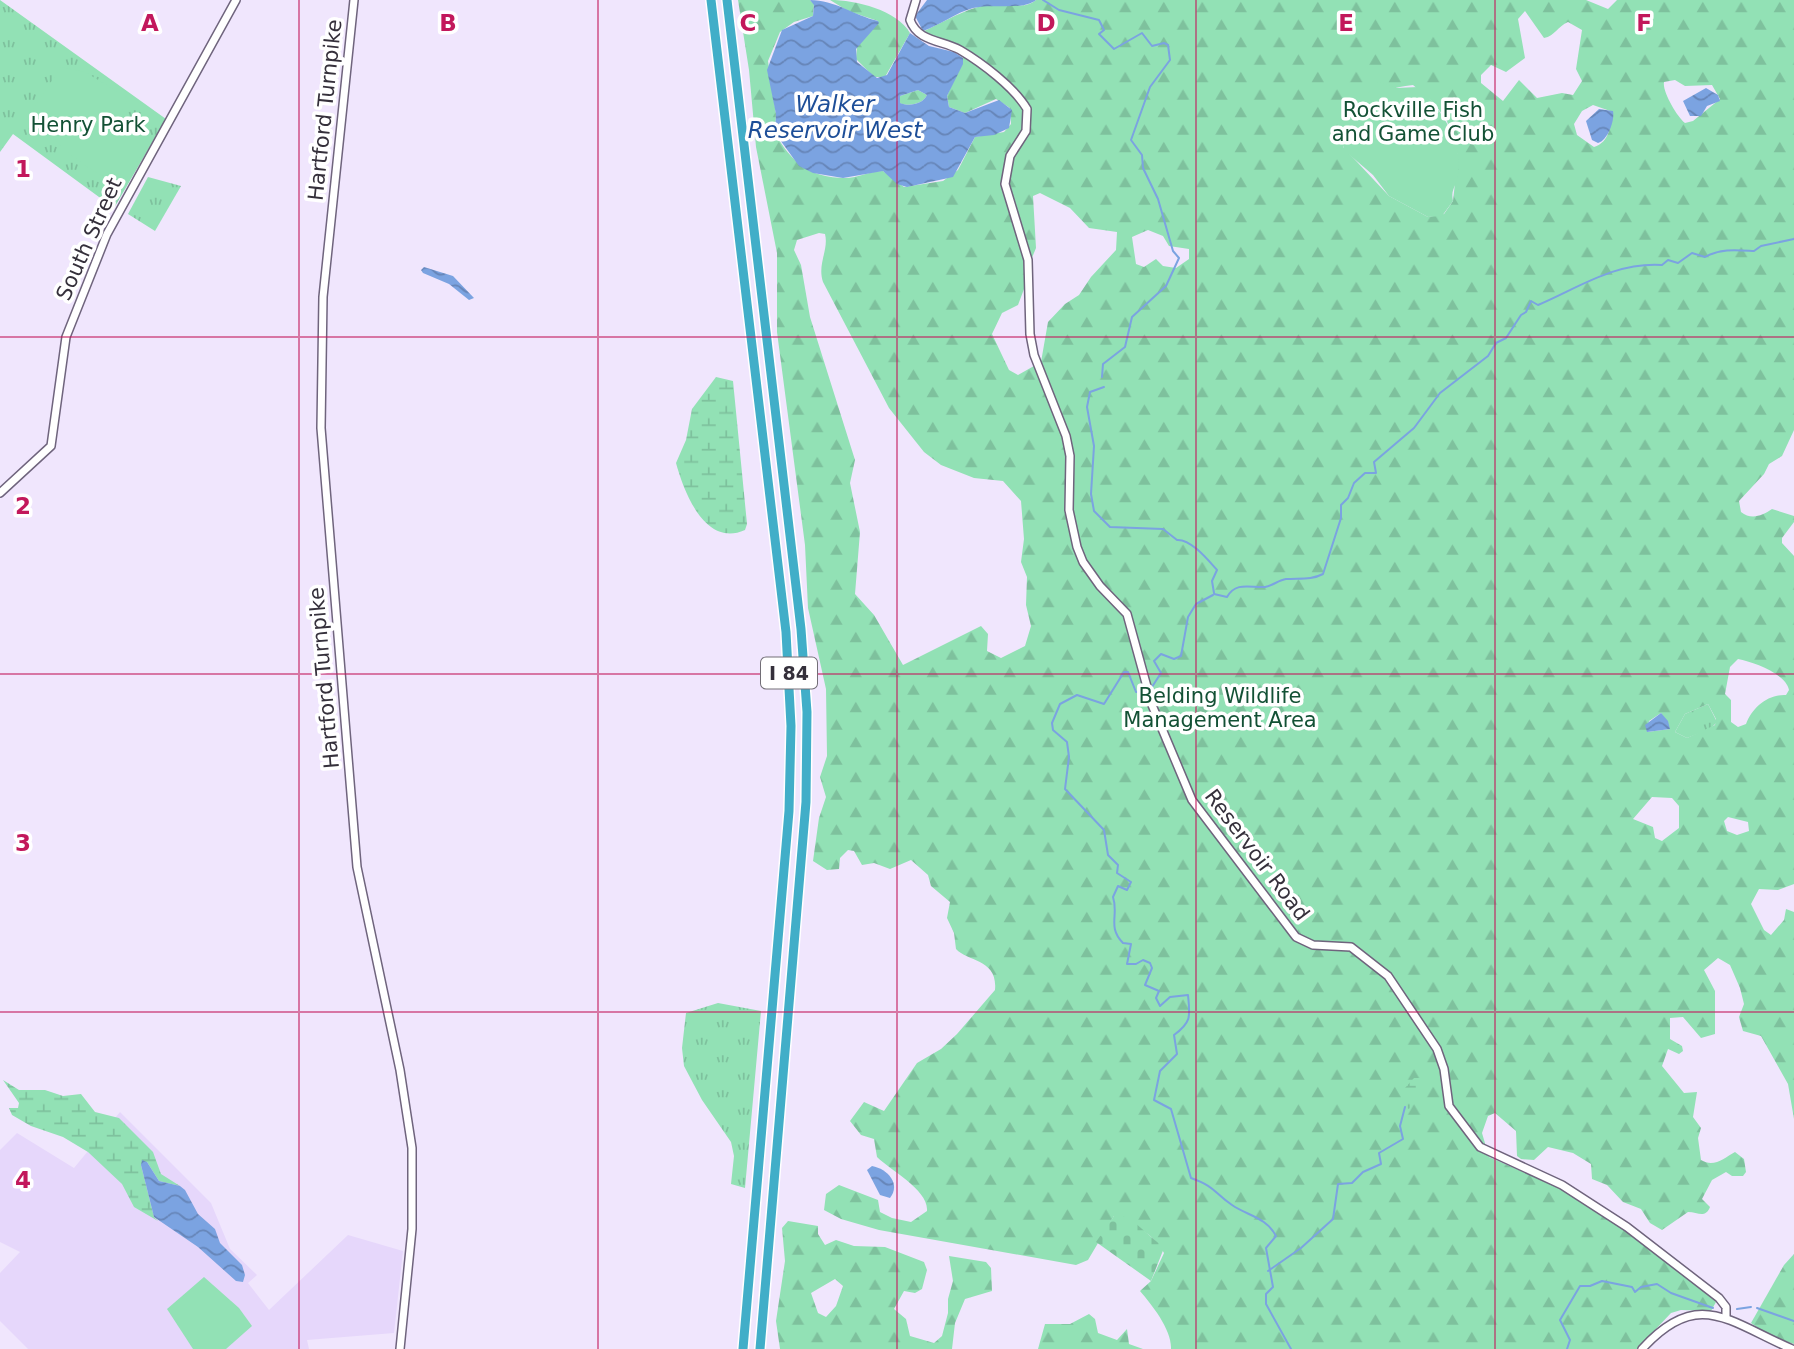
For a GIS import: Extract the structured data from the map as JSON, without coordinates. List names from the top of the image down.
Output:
{
  "streets": {
    "highway": ["I 84"],
    "street": ["Hartford Turnpike", "South Street", "Reservoir Road"]
  },
  "water": ["Walker Reservoir West"],
  "parks": ["Rockville Fish and Game Club", "Henry Park", "Belding Wildlife Management Area"],
  "grid": {
    "columns": [
      "A",
      "B",
      "C",
      "D",
      "E",
      "F"
    ],
    "rows": [
      "1",
      "2",
      "3",
      "4"
    ]
  }
}
